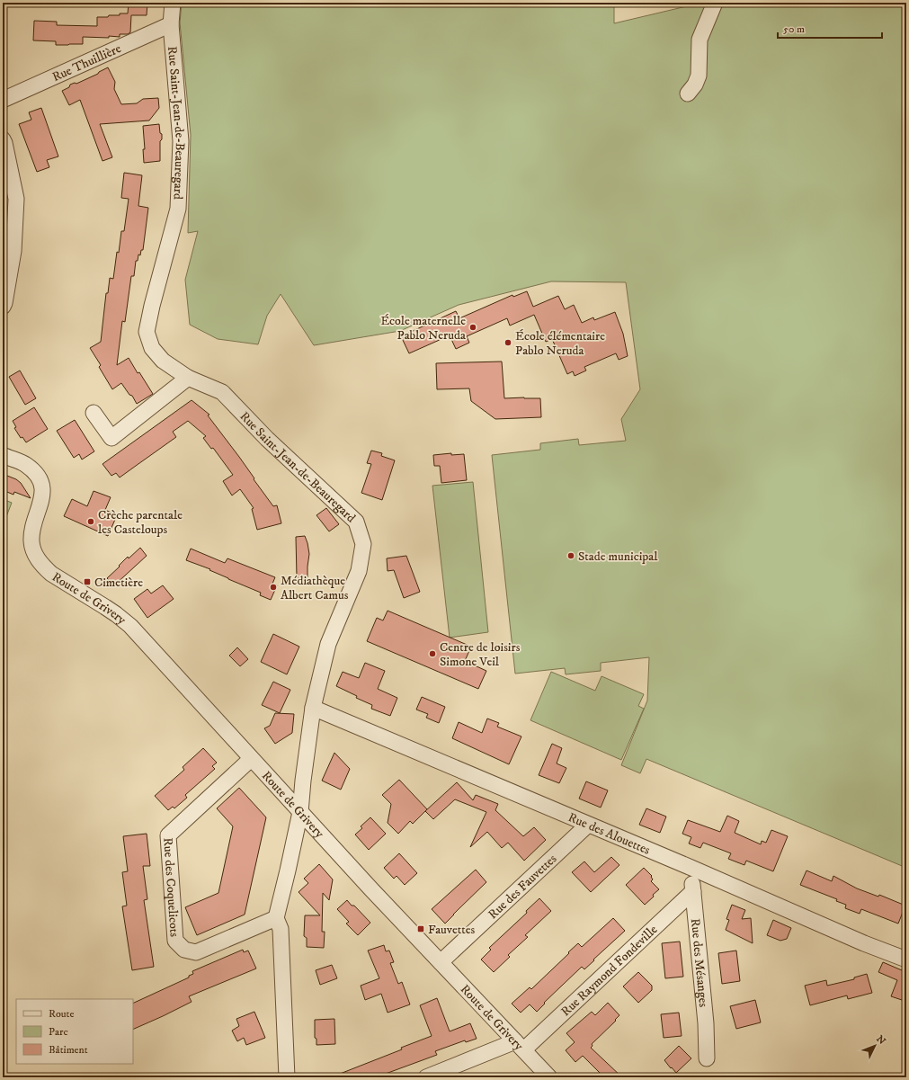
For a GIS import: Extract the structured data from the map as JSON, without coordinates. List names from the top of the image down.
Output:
{
  "streets": {
    "street": [
      "Rue Thuillière",
      "Rue Saint-Jean-de-Beauregard",
      "Route de Grivery",
      "Rue des Alouettes",
      "Rue des Fauvettes",
      "Rue des Coquelicots",
      "Rue des Mésanges",
      "Rue Raymond Fondeville"
    ]
  },
  "crossings": [
    ["Rue Thuillière", "Rue Saint-Jean-de-Beauregard"],
    ["Rue Saint-Jean-de-Beauregard", "Route de Grivery"],
    ["Rue Saint-Jean-de-Beauregard", "Rue des Alouettes"],
    ["Rue Saint-Jean-de-Beauregard", "Rue des Coquelicots"],
    ["Route de Grivery", "Rue des Fauvettes"],
    ["Route de Grivery", "Rue des Coquelicots"],
    ["Route de Grivery", "Rue Raymond Fondeville"],
    ["Rue des Alouettes", "Rue des Fauvettes"],
    ["Rue des Alouettes", "Rue des Mésanges"],
    ["Rue des Mésanges", "Rue Raymond Fondeville"]
  ],
  "places": {
    "other": [
      "École maternelle Pablo Neruda",
      "École élémentaire Pablo Neruda",
      "Crèche parentale les Casteloups",
      "Stade municipal",
      "Médiathèque Albert Camus",
      "Centre de loisirs Simone Veil"
    ],
    "transit": ["Cimetière", "Fauvettes"]
  },
  "legend": ["Route", "Parc", "Bâtiment"],
  "scale_bar": "50 m",
  "north": "top right"
}
